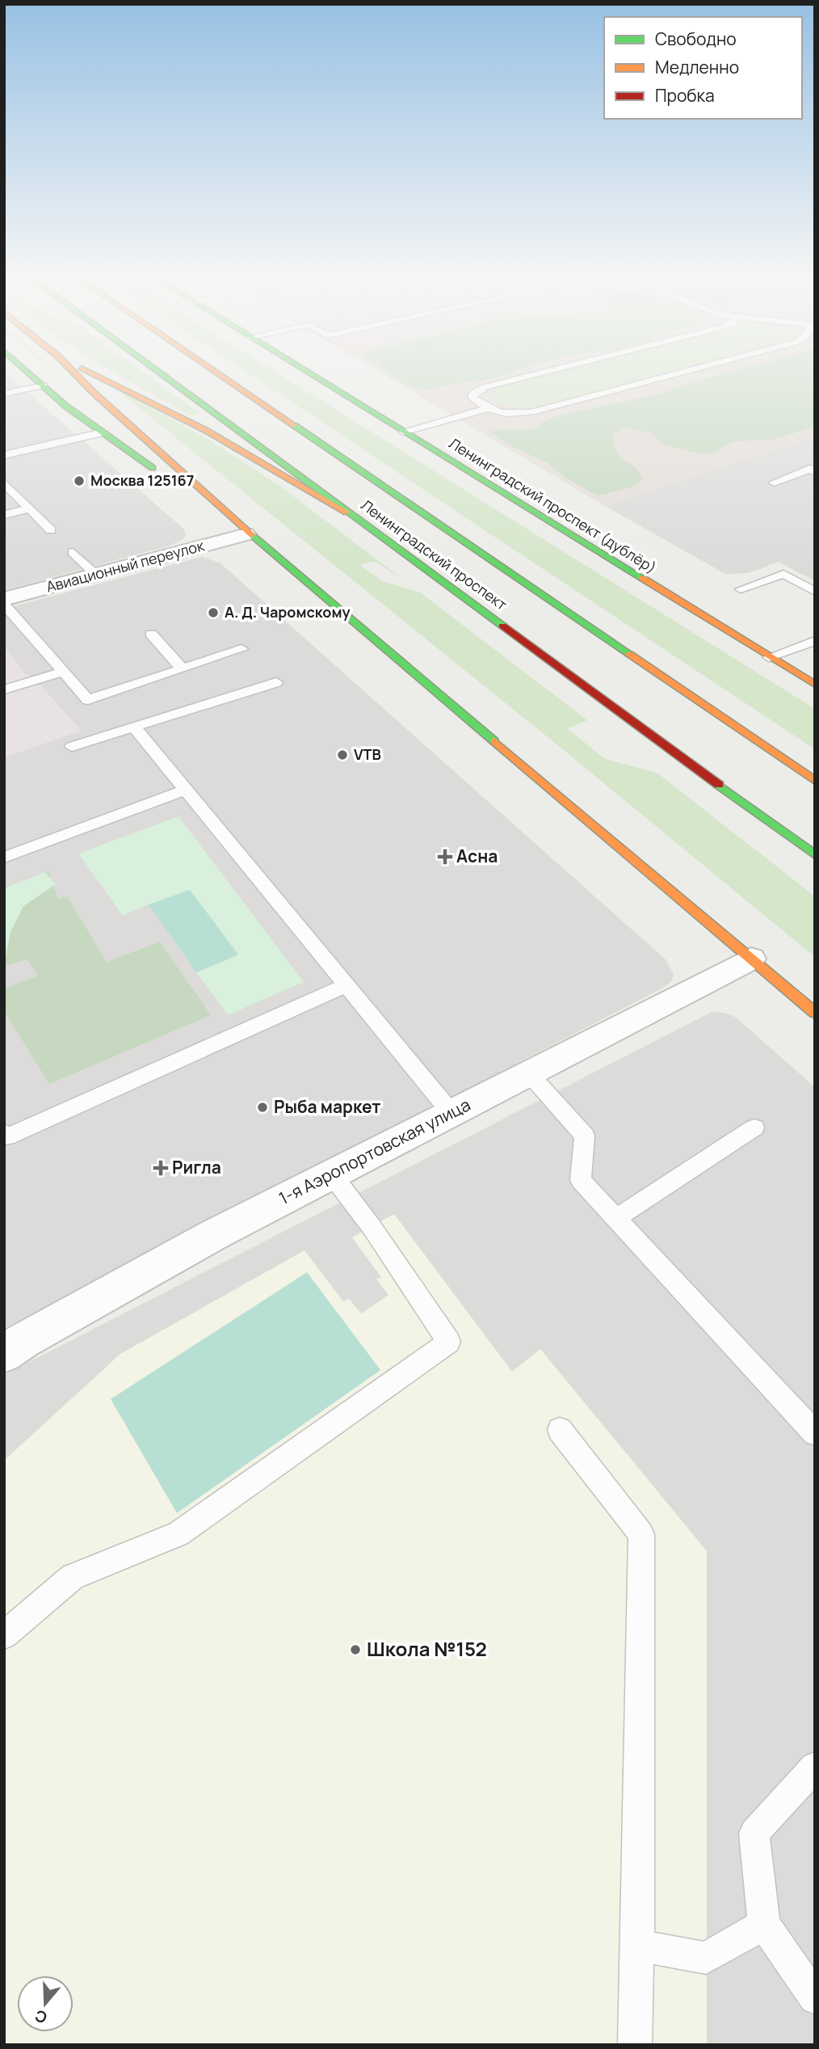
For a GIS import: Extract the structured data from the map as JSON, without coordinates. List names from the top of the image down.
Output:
{
  "streets": {
    "main road": ["Ленинградский проспект (дублёр)", "Ленинградский проспект"],
    "street": ["Авиационный переулок", "1-я Аэропортовская улица"]
  },
  "places": {
    "other": [
      "Москва 125167",
      "А. Д. Чаромскому",
      "VTB",
      "Рыба маркет",
      "Школа №152"
    ],
    "health": ["Асна", "Ригла"]
  },
  "legend": ["Свободно", "Медленно", "Пробка"],
  "north": "bottom"
}
